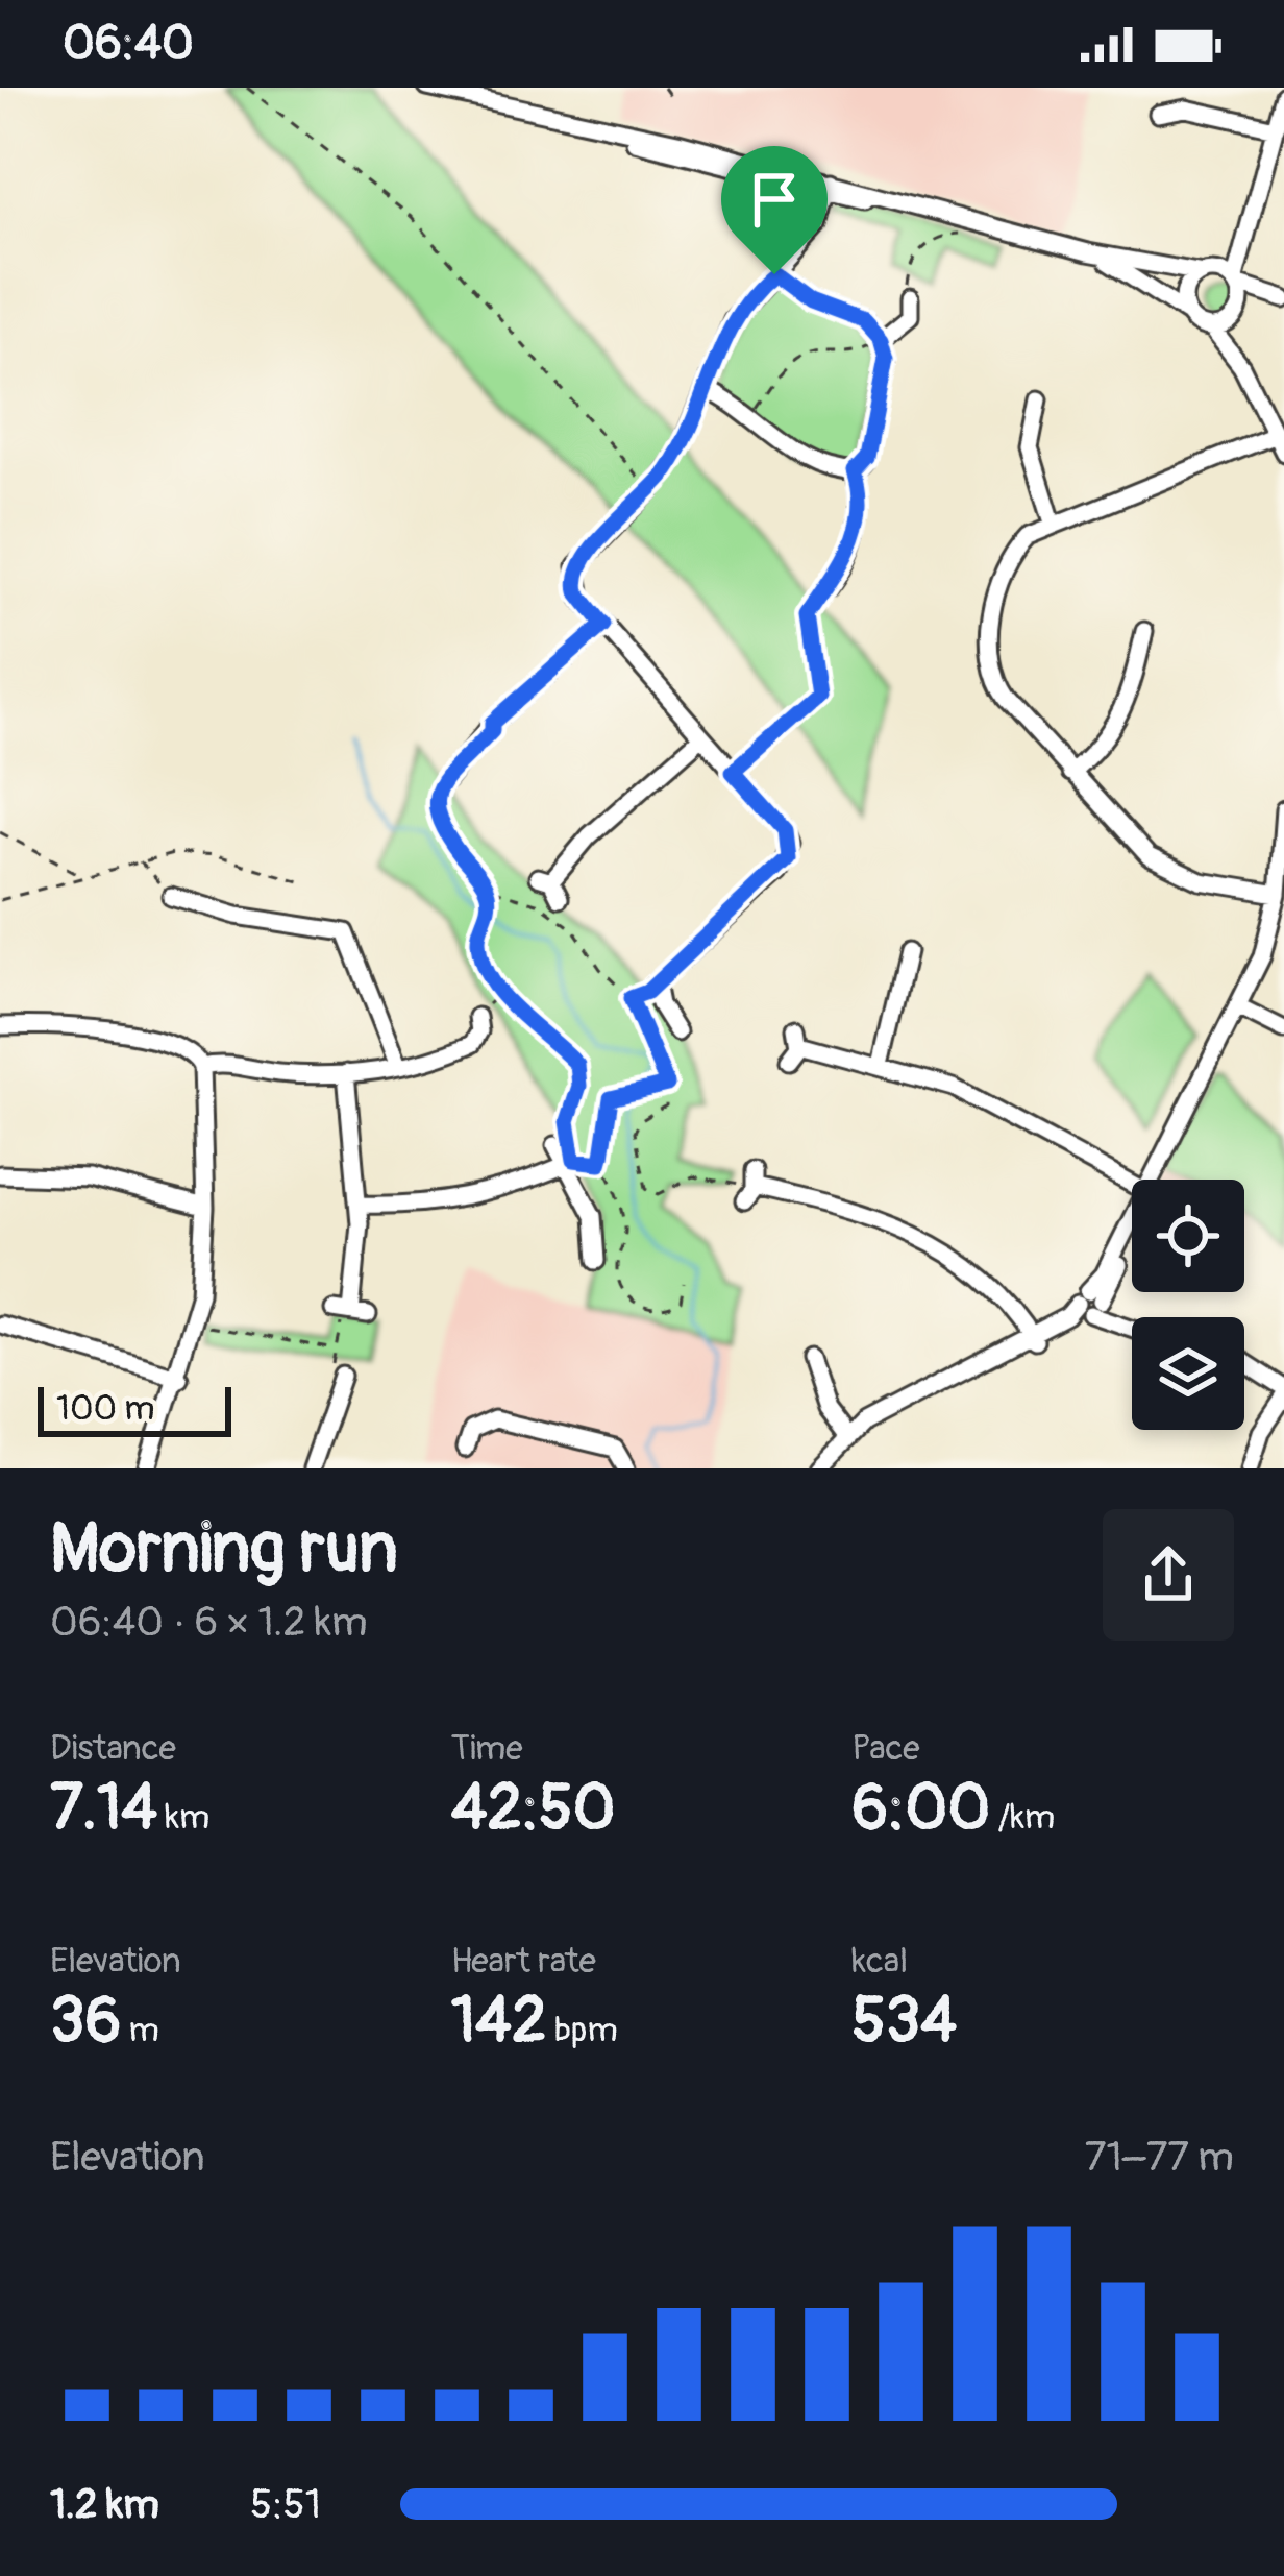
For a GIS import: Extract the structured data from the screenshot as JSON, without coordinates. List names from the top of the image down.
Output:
{
  "scale_bar": "100 m",
  "page": {
    "status": "06:40",
    "scale": "100 m",
    "heading": ["Morning run", "06:40 · 6 × 1.2 km"],
    "stats": [
      ["Distance", "7.14 km"],
      ["Time", "42:50"],
      ["Pace", "6:00 /km"],
      ["Elevation", "36 m"],
      ["Heart rate", "142 bpm"],
      ["kcal", "534"]
    ],
    "chart": ["Elevation", "71–77 m"],
    "list": [
      {
        "name": "1.2 km",
        "note": "5:51"
      }
    ]
  }
}
